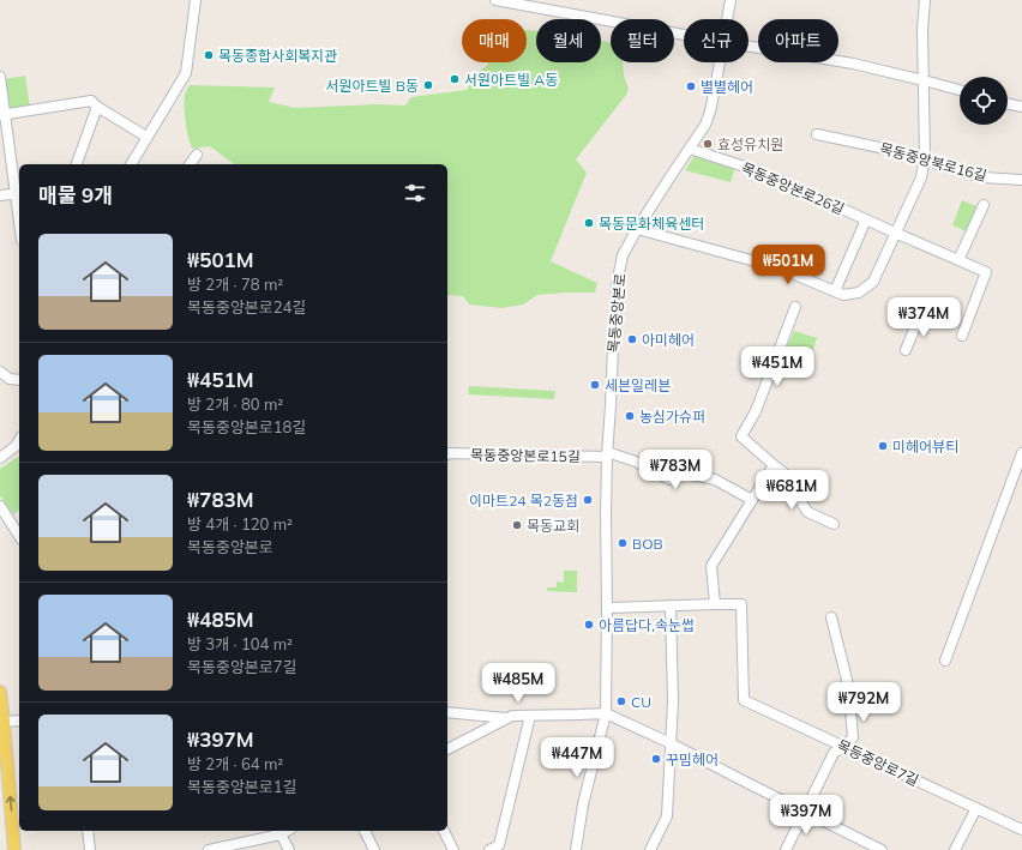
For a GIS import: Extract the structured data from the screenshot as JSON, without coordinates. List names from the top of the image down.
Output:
{
  "streets": {
    "street": [
      "목동중앙북로16길",
      "목동중앙본로26길",
      "목동중앙본로",
      "목동중앙본로15길",
      "목동중앙로7길"
    ]
  },
  "crossings": [
    ["목동중앙본로26길", "목동중앙본로"],
    ["목동중앙본로", "목동중앙본로15길"]
  ],
  "places": [
    "목동종합사회복지관",
    "서원아트빌 A동",
    "서원아트빌 B동",
    "별별헤어",
    "효성유치원",
    "목동문화체육센터",
    "아미헤어",
    "세븐일레븐",
    "농심가슈퍼",
    "미헤어뷰티",
    "이마트24 목2동점",
    "목동교회",
    "BOB",
    "아름답다,속눈썹",
    "CU",
    "꾸밈헤어"
  ],
  "page": {
    "chip": [
      "매매",
      "월세",
      "필터",
      "신규",
      "아파트"
    ],
    "heading": "매물 9개",
    "list": [
      {
        "name": "₩501M",
        "note": "방 2개 · 78 m² · 목동중앙본로24길"
      },
      {
        "name": "₩451M",
        "note": "방 2개 · 80 m² · 목동중앙본로18길"
      },
      {
        "name": "₩783M",
        "note": "방 4개 · 120 m² · 목동중앙본로"
      },
      {
        "name": "₩485M",
        "note": "방 3개 · 104 m² · 목동중앙본로7길"
      },
      {
        "name": "₩397M",
        "note": "방 2개 · 64 m² · 목동중앙본로1길"
      }
    ],
    "price": [
      "₩501M",
      "₩374M",
      "₩451M",
      "₩783M",
      "₩681M",
      "₩485M",
      "₩792M",
      "₩447M",
      "₩397M"
    ]
  }
}
